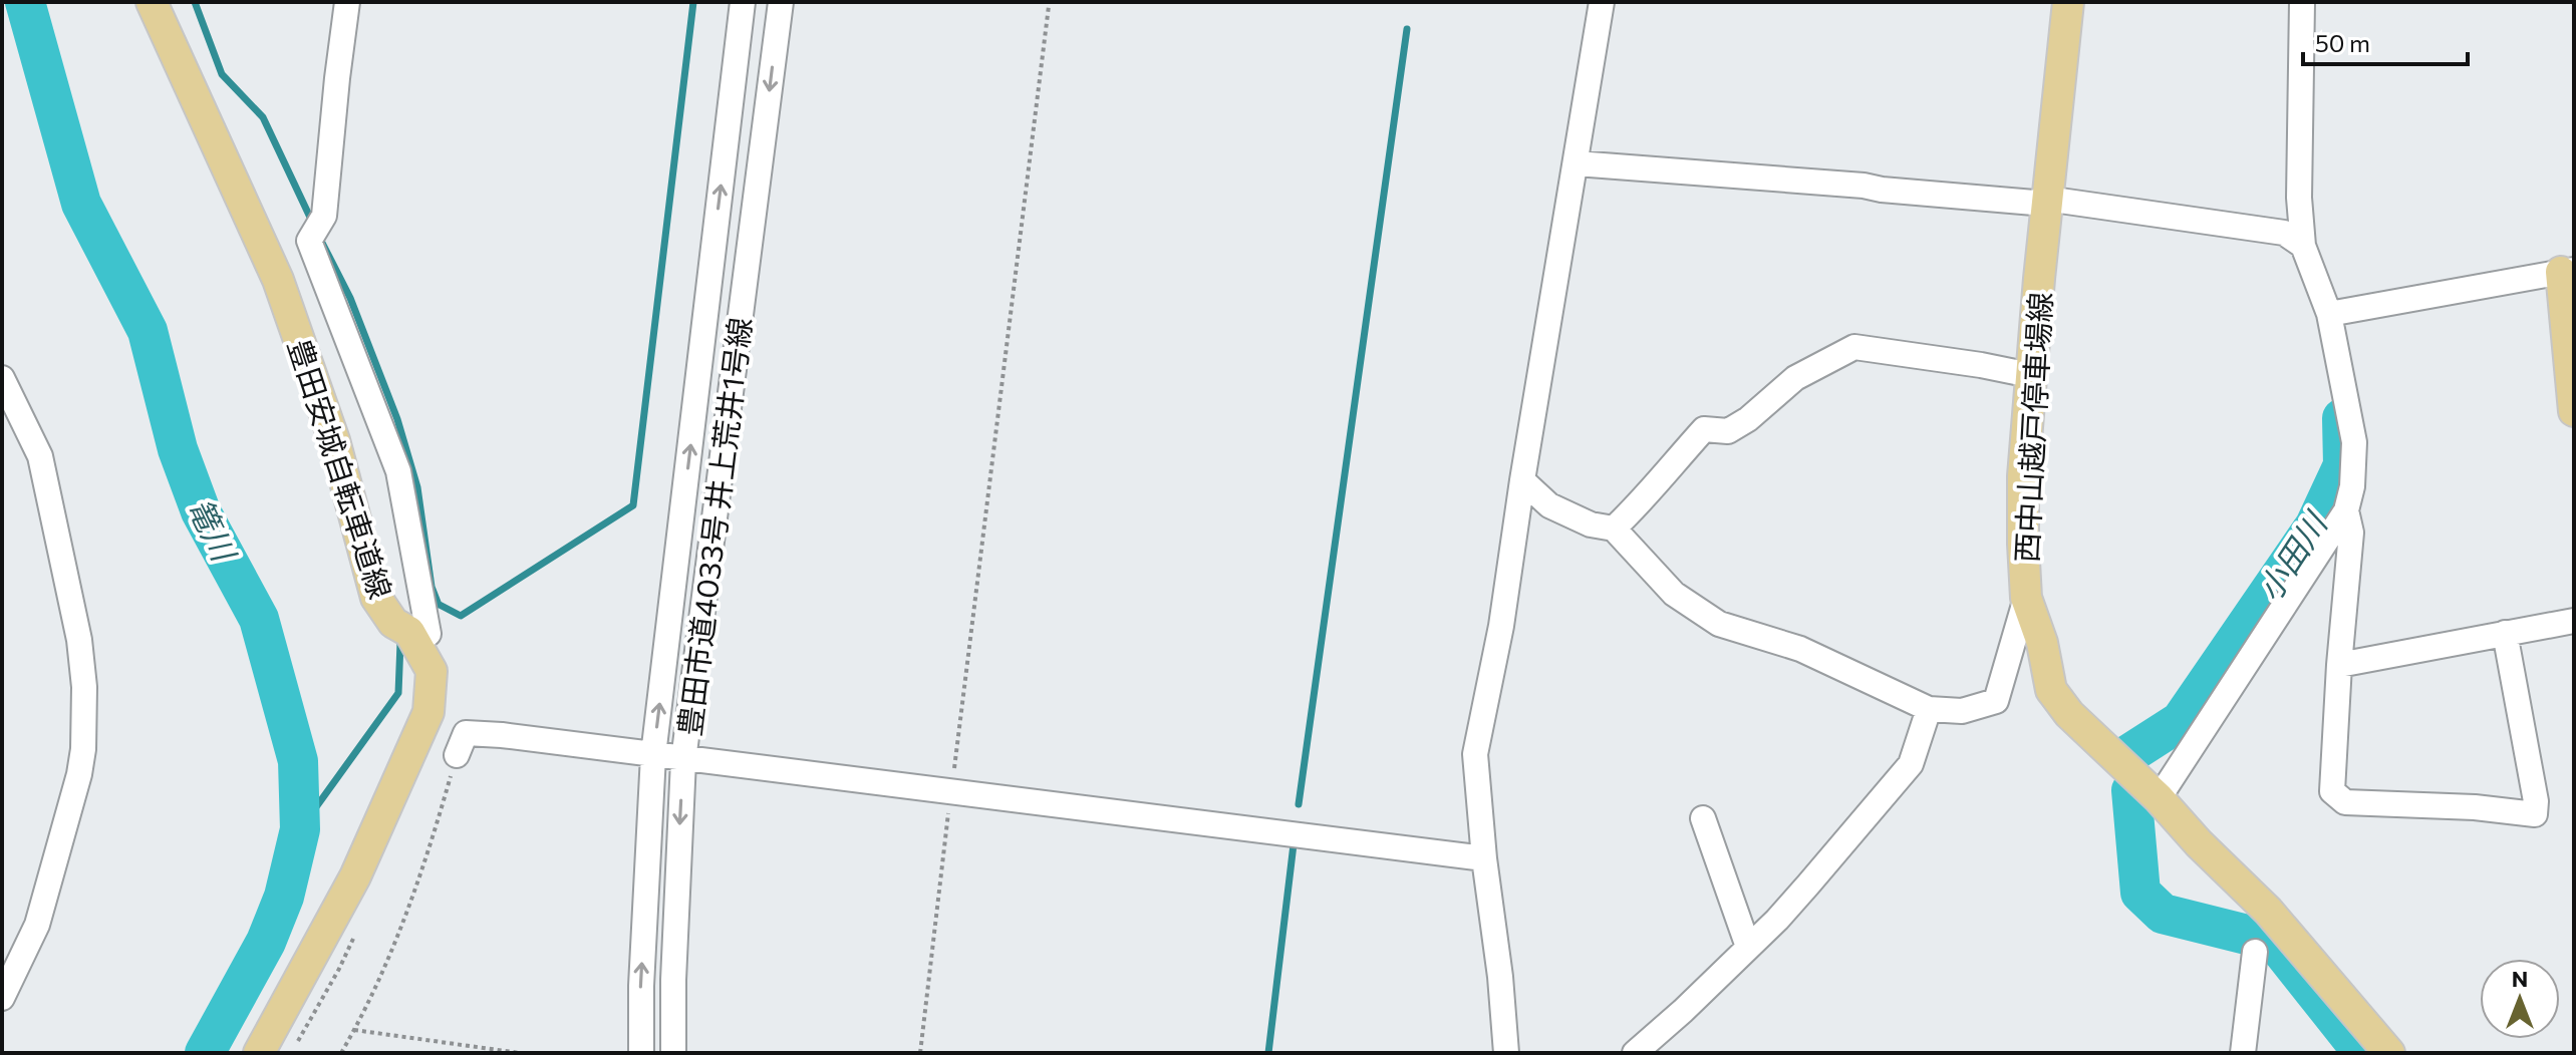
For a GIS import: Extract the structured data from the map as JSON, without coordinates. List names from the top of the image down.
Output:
{
  "streets": {
    "main road": ["西中山越戸停車場線", "豊田安城自転車道線"],
    "street": ["豊田市道4033号 井上荒井1号線"]
  },
  "water": ["篭川", "小田川"],
  "scale_bar": "50 m",
  "north": "top"
}
